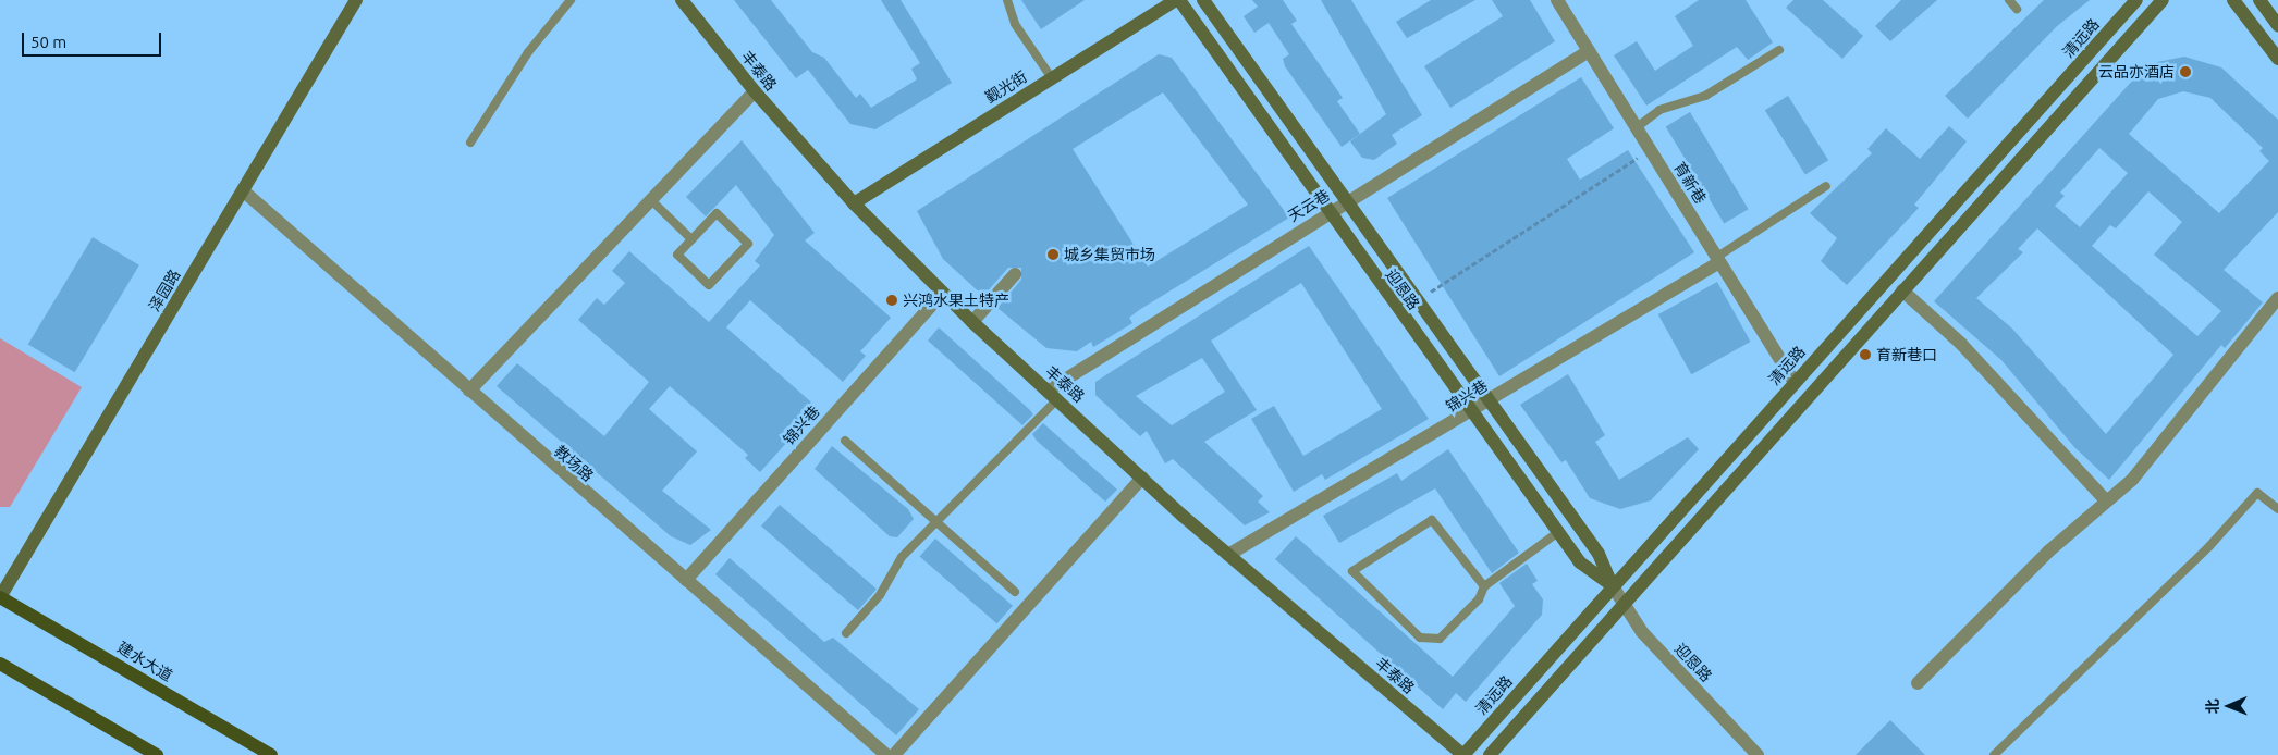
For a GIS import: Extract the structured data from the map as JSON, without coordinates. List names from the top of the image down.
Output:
{
  "streets": {
    "main road": ["建水大道"],
    "street": [
      "清远路",
      "丰泰路",
      "觐光街",
      "育新巷",
      "天云巷",
      "迎恩路",
      "泽园路",
      "锦兴巷",
      "教场路"
    ]
  },
  "crossings": [
    ["清远路", "丰泰路"],
    ["清远路", "育新巷"],
    ["清远路", "迎恩路"],
    ["丰泰路", "觐光街"],
    ["丰泰路", "天云巷"],
    ["丰泰路", "锦兴巷"],
    ["觐光街", "迎恩路"],
    ["育新巷", "天云巷"],
    ["育新巷", "锦兴巷"],
    ["天云巷", "迎恩路"],
    ["迎恩路", "锦兴巷"],
    ["泽园路", "教场路"],
    ["泽园路", "建水大道"],
    ["锦兴巷", "教场路"]
  ],
  "places": [
    "云品亦酒店",
    "城乡集贸市场",
    "兴鸿水果土特产",
    "育新巷口"
  ],
  "scale_bar": "50 m",
  "north": "left"
}
